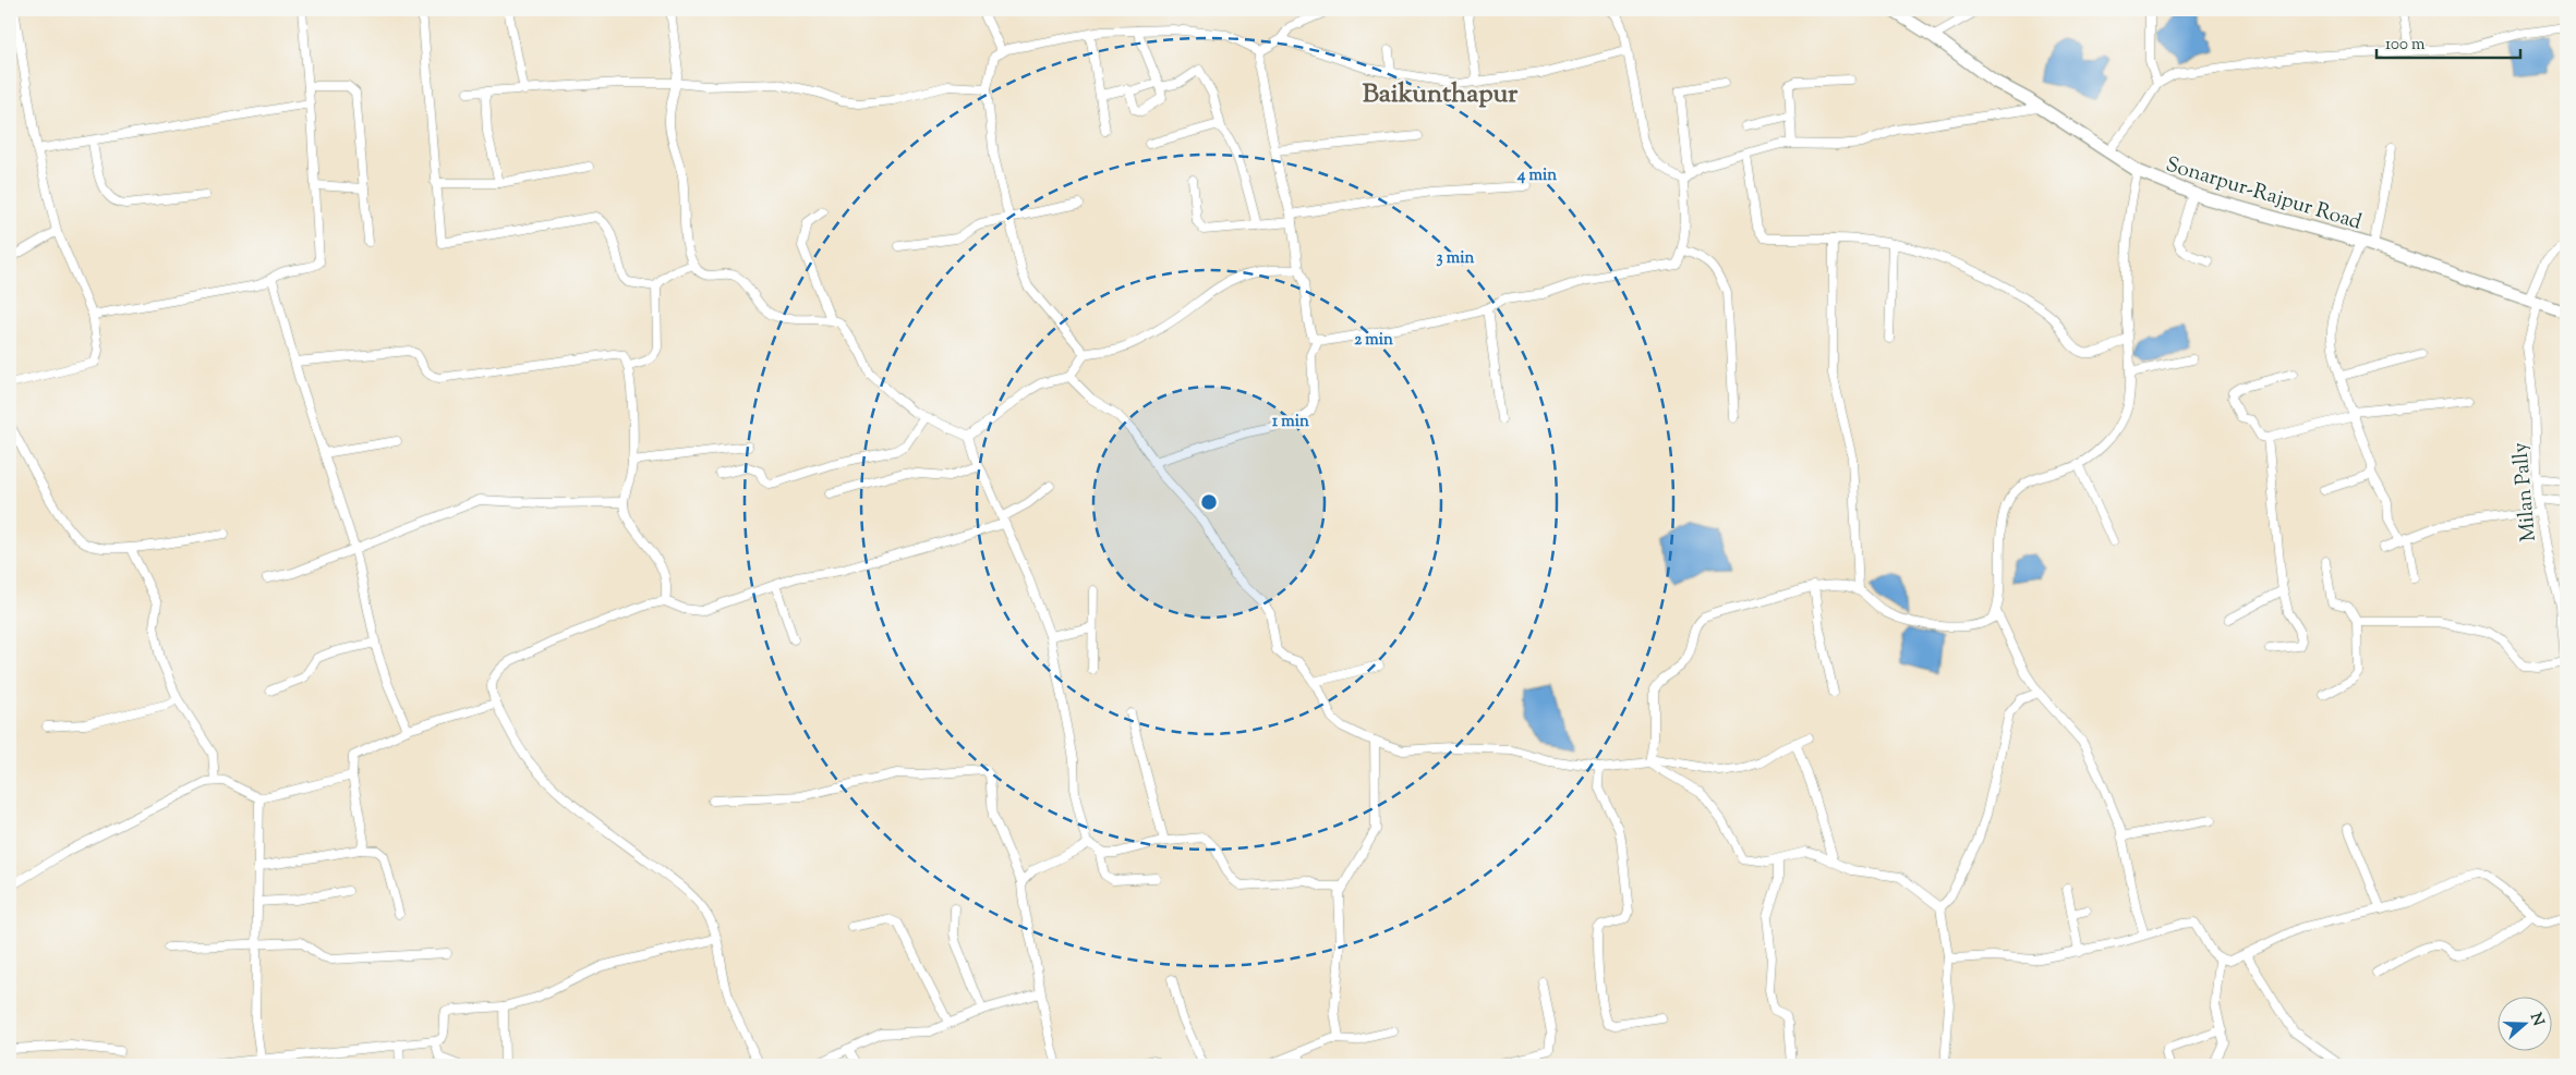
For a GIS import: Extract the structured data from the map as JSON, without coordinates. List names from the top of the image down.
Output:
{
  "streets": {
    "main road": ["Sonarpur-Rajpur Road"],
    "street": ["Milan Pally"]
  },
  "crossings": [
    ["Sonarpur-Rajpur Road", "Milan Pally"]
  ],
  "districts": ["Baikunthapur"],
  "scale_bar": "100 m",
  "north": "right",
  "rings": [
    "4 min",
    "3 min",
    "2 min",
    "1 min"
  ]
}
